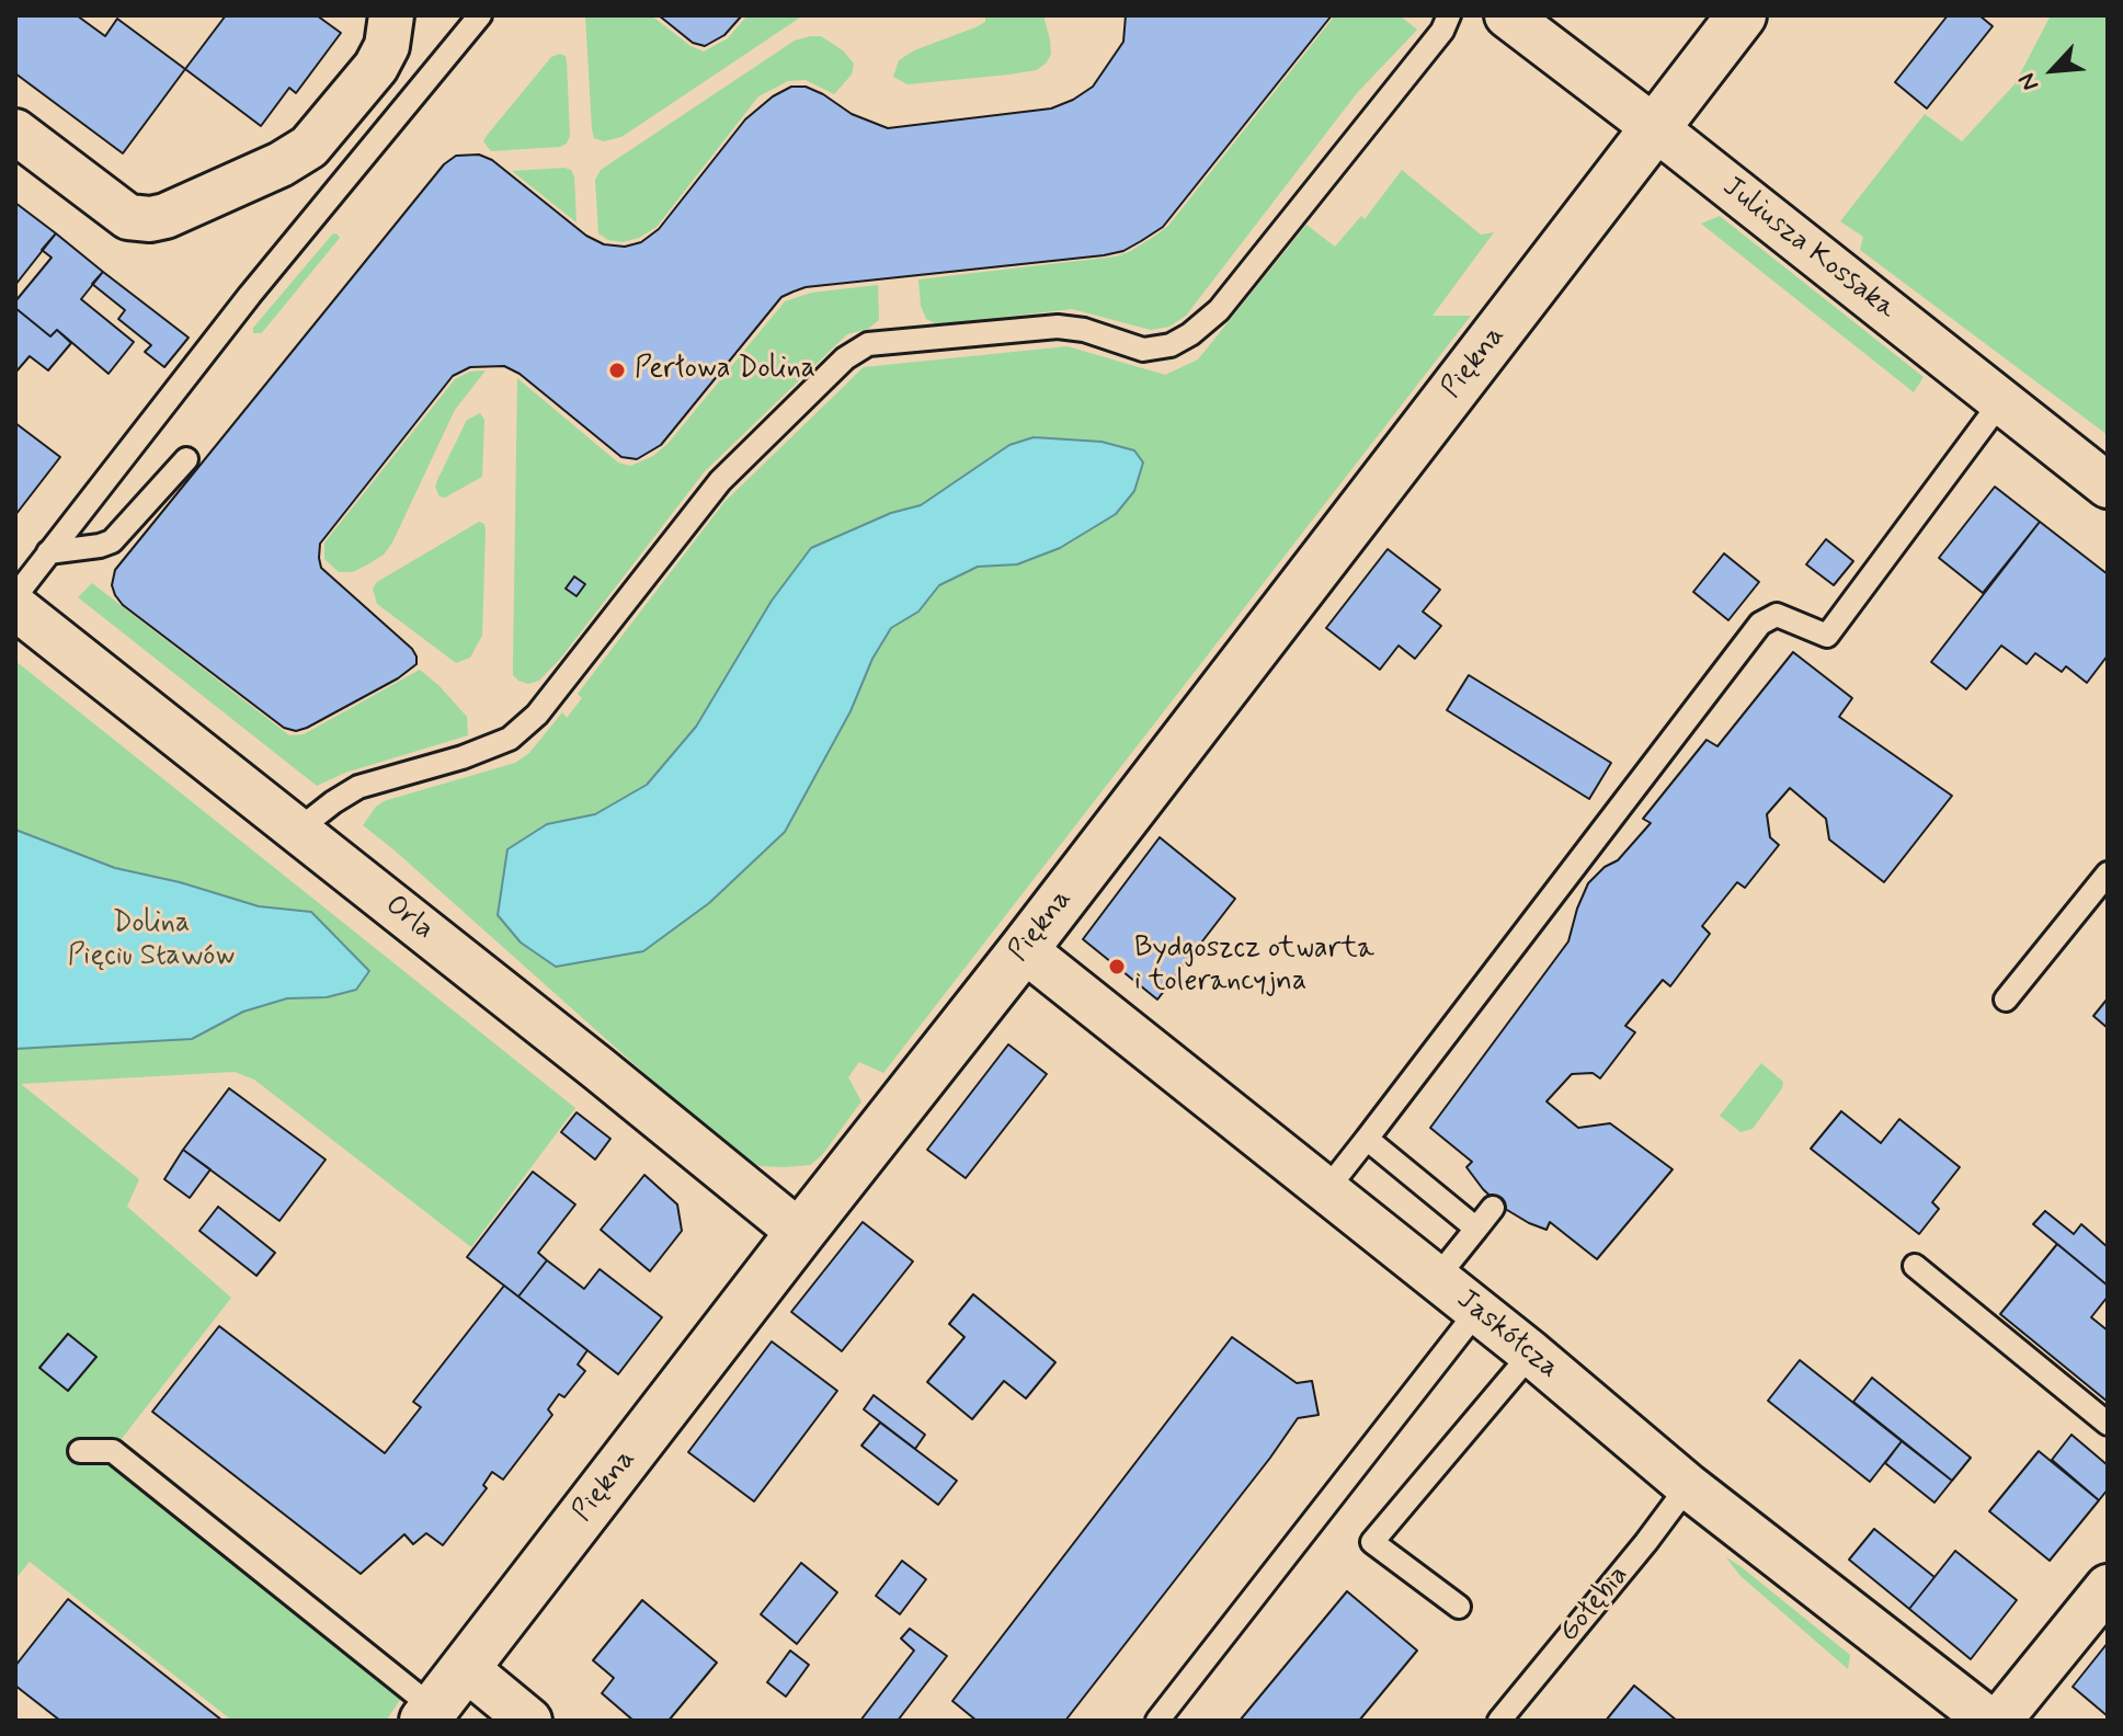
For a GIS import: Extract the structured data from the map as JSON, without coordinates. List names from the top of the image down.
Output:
{
  "streets": {
    "street": [
      "Juliusza Kossaka",
      "Piękna",
      "Orla",
      "Jaskółcza"
    ],
    "lane": ["Gołębia"]
  },
  "crossings": [
    ["Juliusza Kossaka", "Piękna"],
    ["Piękna", "Orla"],
    ["Piękna", "Jaskółcza"],
    ["Jaskółcza", "Gołębia"]
  ],
  "parks": ["Dolina Pięciu Stawów"],
  "places": ["Perłowa Dolina", "Bydgoszcz otwarta i tolerancyjna"],
  "north": "bottom left"
}
